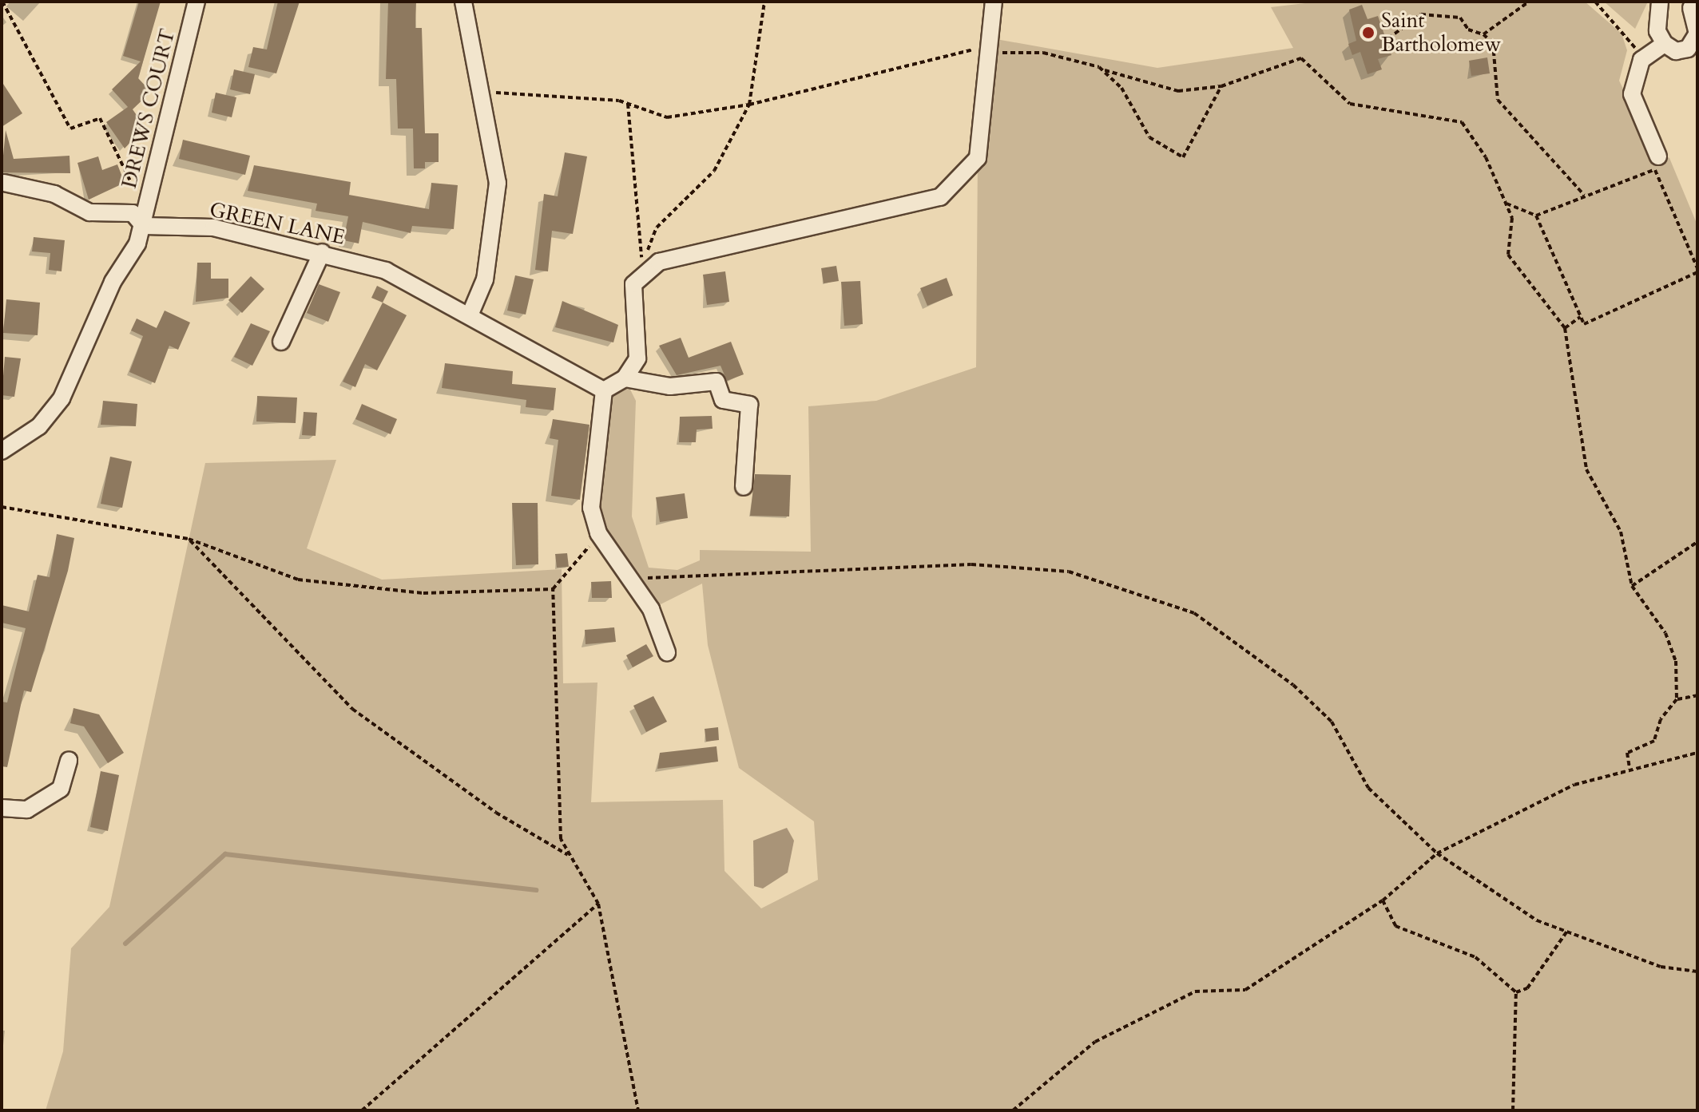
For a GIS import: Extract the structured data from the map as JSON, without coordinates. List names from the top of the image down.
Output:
{
  "streets": {
    "street": ["DREWS COURT", "GREEN LANE"]
  },
  "crossings": [
    ["DREWS COURT", "GREEN LANE"]
  ],
  "places": ["Saint Bartholomew"]
}
